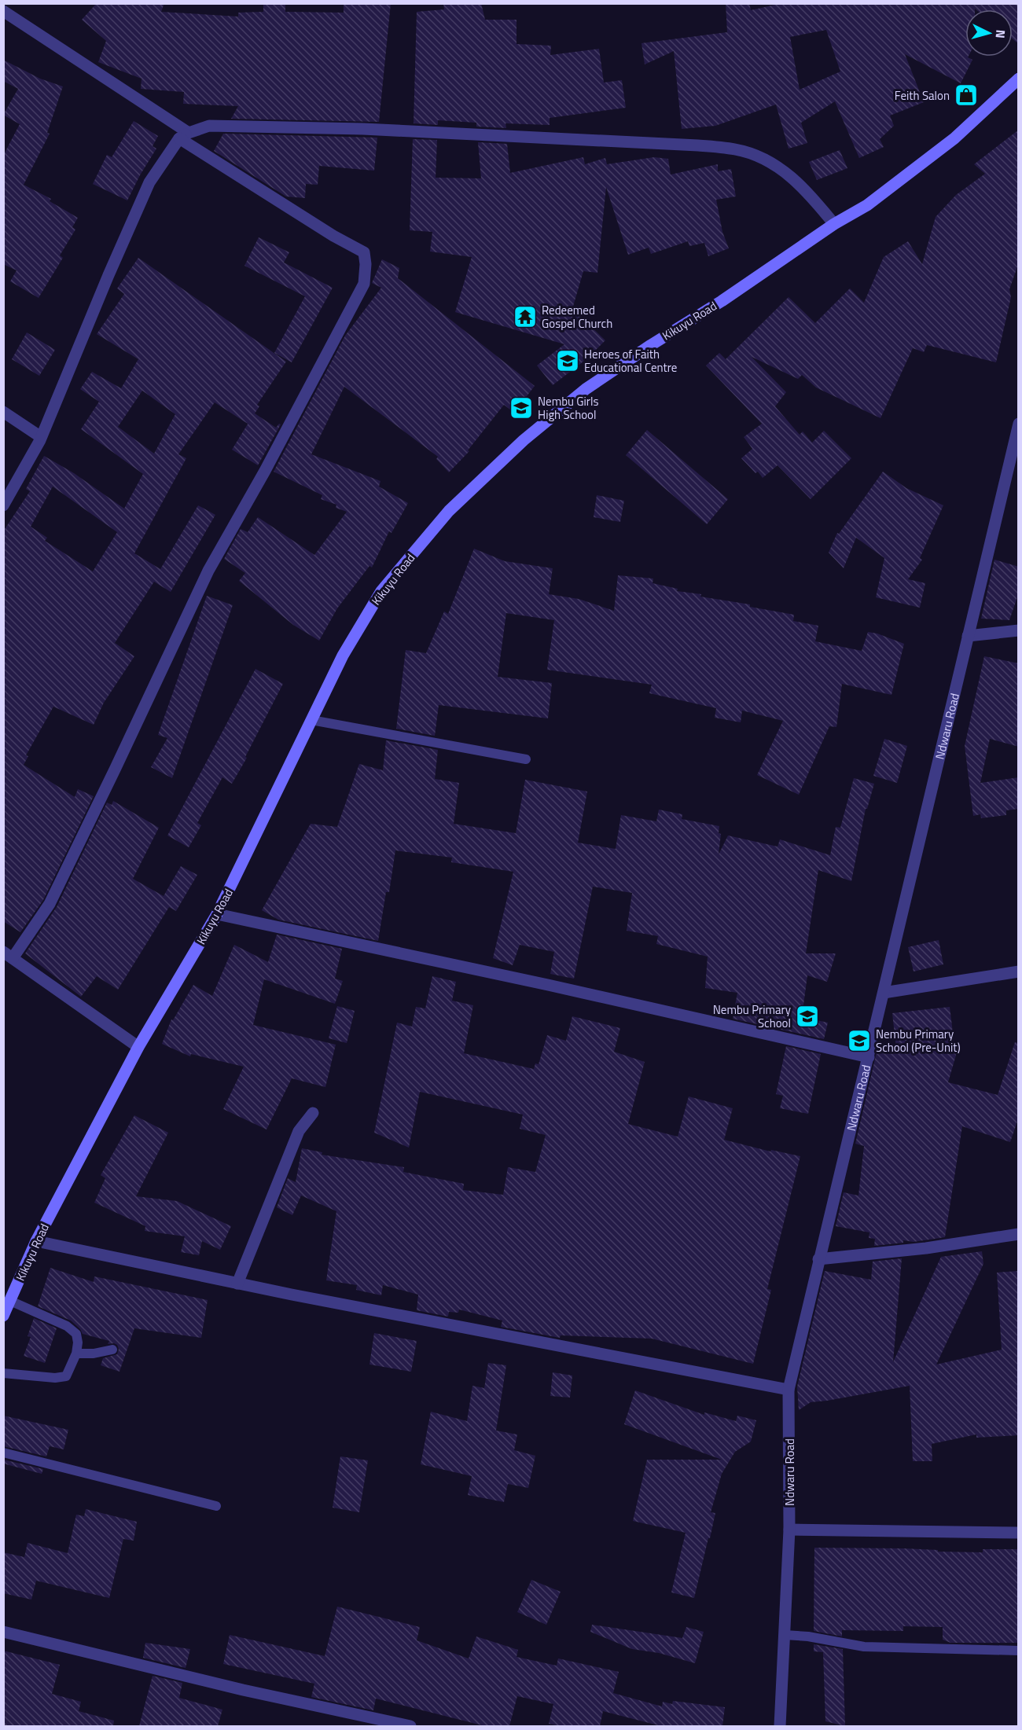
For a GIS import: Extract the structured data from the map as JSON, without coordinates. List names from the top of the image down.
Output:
{
  "streets": {
    "main road": ["Kikuyu Road"],
    "street": ["Ndwaru Road"]
  },
  "places": {
    "shop": ["Feith Salon"],
    "temple": ["Redeemed Gospel Church"],
    "school or university": [
      "Heroes of Faith Educational Centre",
      "Nembu Girls High School",
      "Nembu Primary School",
      "Nembu Primary School (Pre-Unit)"
    ]
  },
  "north": "right"
}
